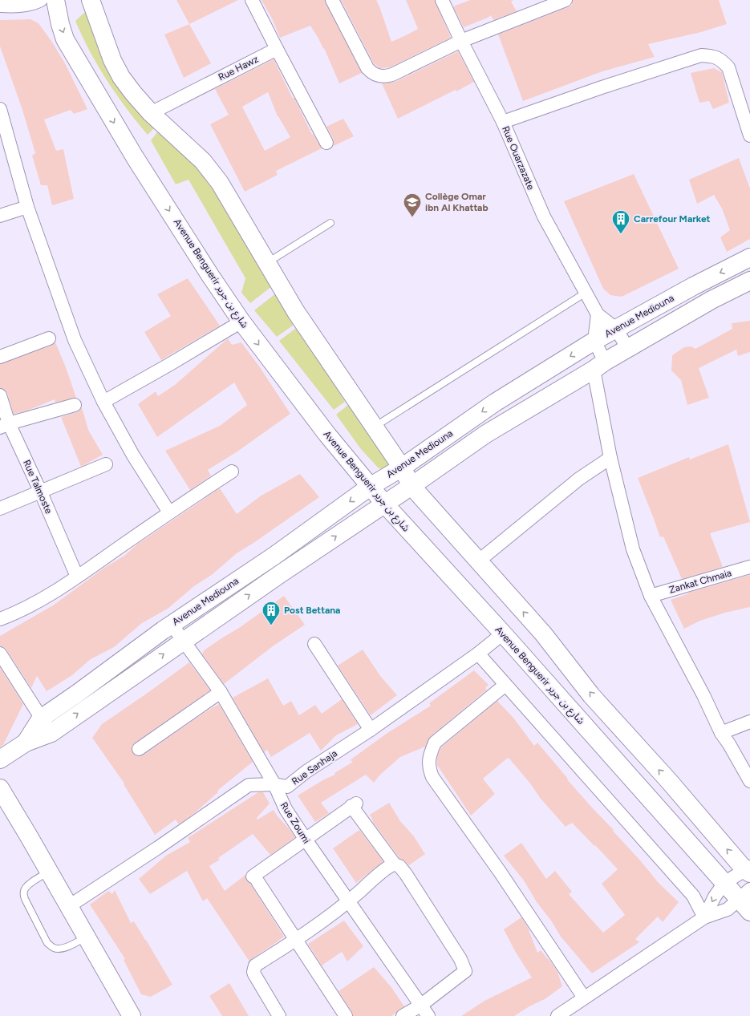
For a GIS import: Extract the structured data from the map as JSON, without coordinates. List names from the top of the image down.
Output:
{
  "streets": {
    "main road": ["Avenue Benguerir شارع بن جرير", "Avenue Mediouna"],
    "street": [
      "Rue Hawz",
      "Rue Ouarzazate",
      "Rue Talmoste",
      "Zankat Chmaia",
      "Rue Sanhaja",
      "Rue Zoumi"
    ]
  },
  "crossings": [
    ["Rue Ouarzazate", "Avenue Mediouna"],
    ["Avenue Benguerir شارع بن جرير", "Avenue Mediouna"],
    ["Avenue Benguerir شارع بن جرير", "Rue Sanhaja"],
    ["Avenue Mediouna", "Rue Zoumi"],
    ["Rue Sanhaja", "Rue Zoumi"]
  ],
  "places": {
    "school or university": ["Collège Omar ibn Al Khattab"],
    "building": ["Carrefour Market", "Post Bettana"]
  }
}
